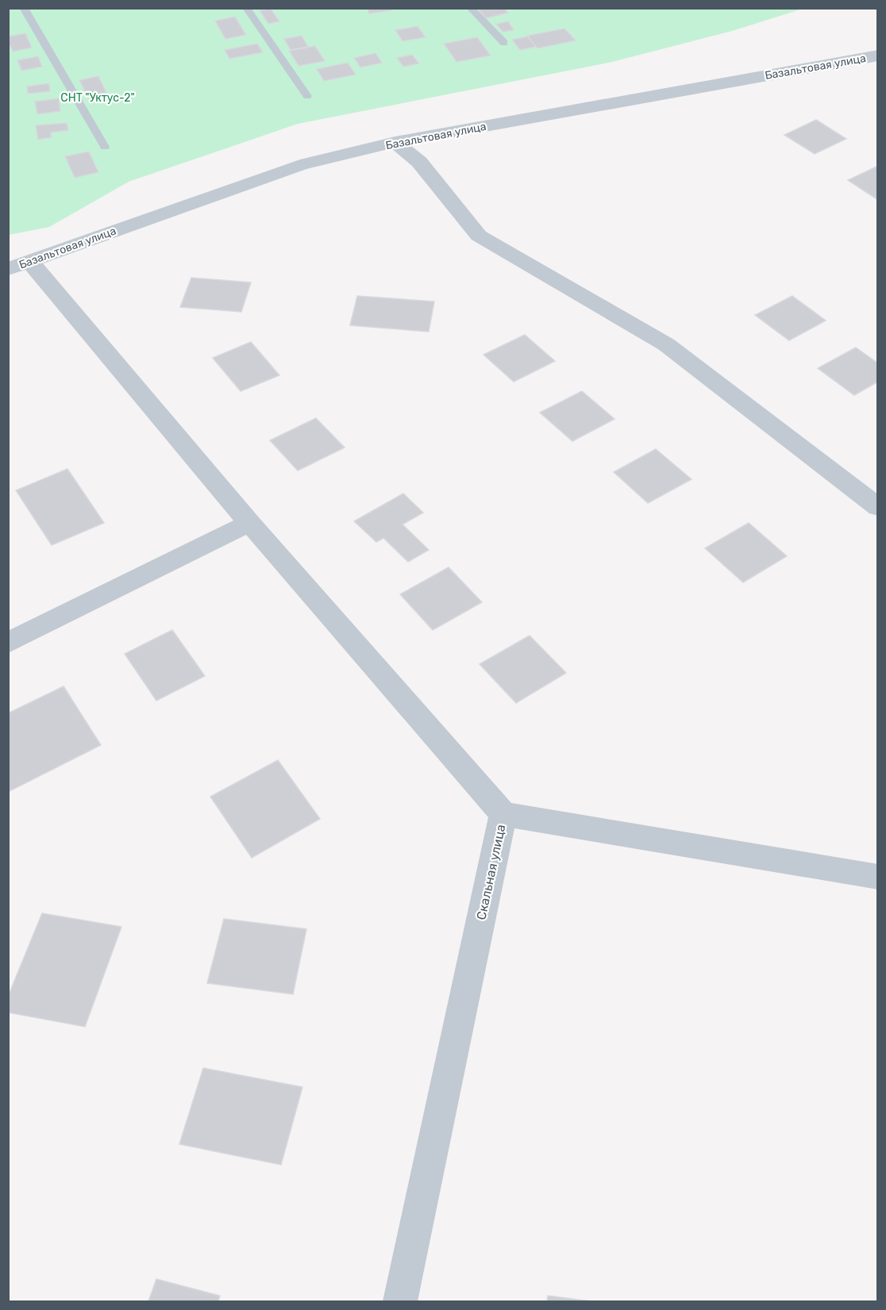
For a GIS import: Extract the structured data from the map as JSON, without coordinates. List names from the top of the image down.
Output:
{
  "streets": {
    "street": ["Базальтовая улица", "Скальная улица"]
  },
  "parks": ["СНТ \"Уктус-2\""]
}
